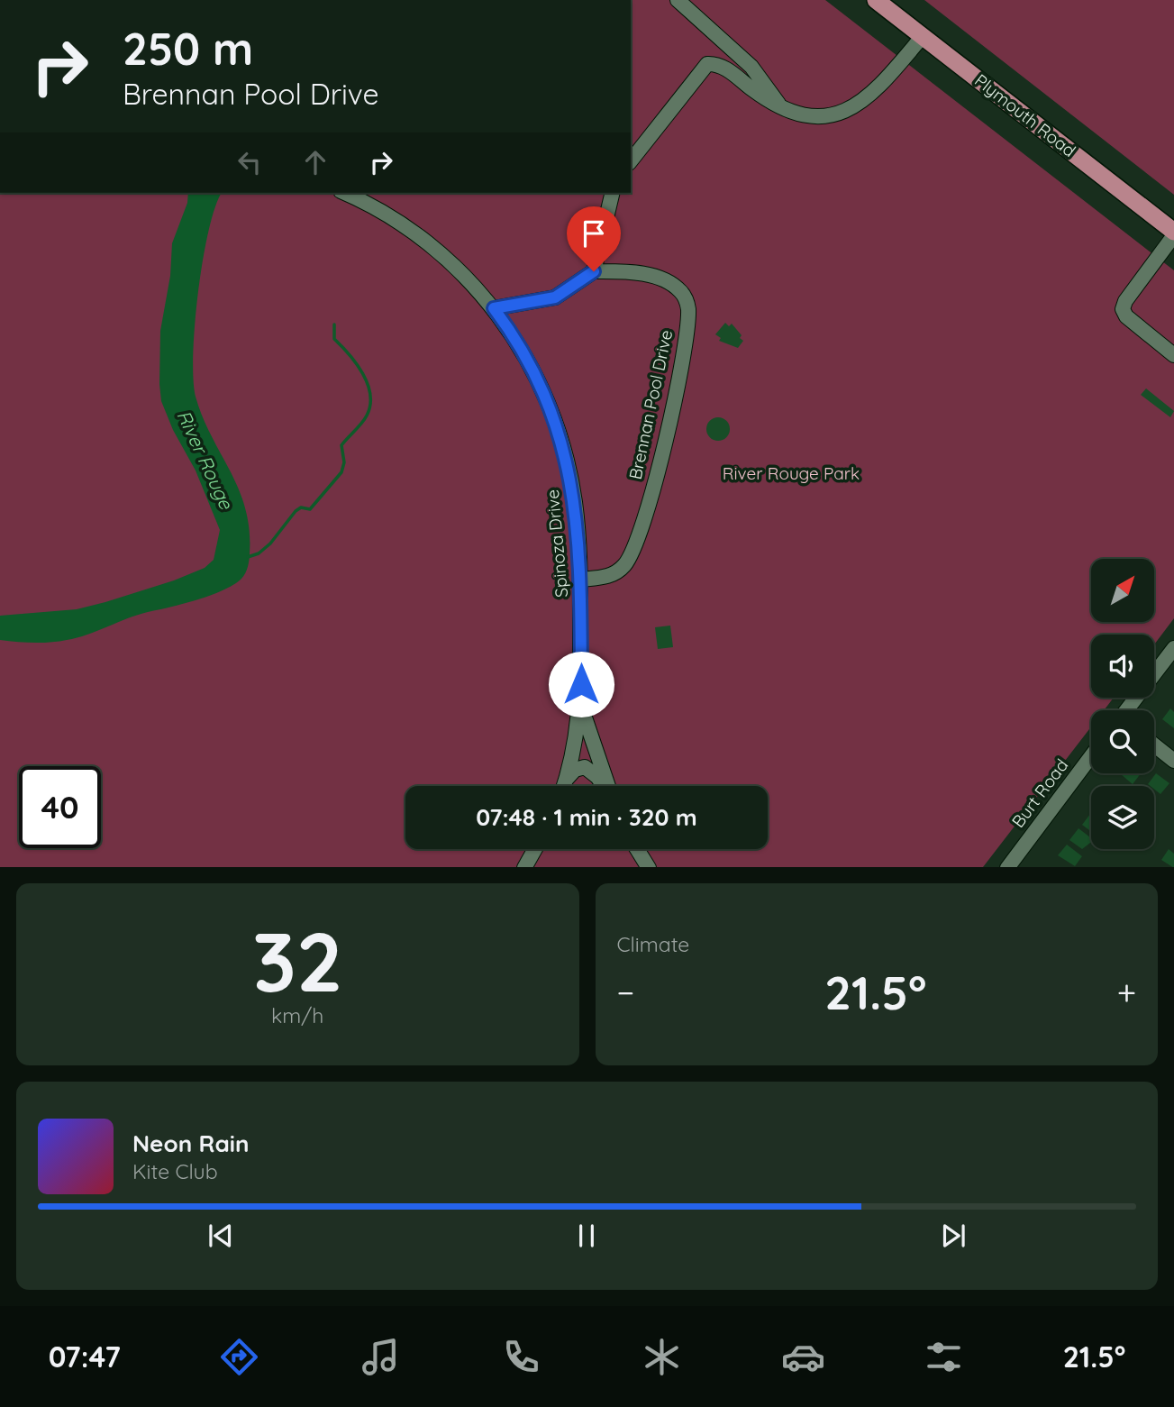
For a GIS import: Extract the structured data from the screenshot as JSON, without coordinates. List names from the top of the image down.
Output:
{
  "streets": {
    "main road": ["Plymouth Road"],
    "street": ["Brennan Pool Drive", "Spinoza Drive", "Burt Road"]
  },
  "crossings": [
    ["Brennan Pool Drive", "Spinoza Drive"]
  ],
  "water": ["River Rouge"],
  "parks": ["River Rouge Park"],
  "north": "top right",
  "page": {
    "turn": ["250 m", "Brennan Pool Drive"],
    "limit": "40",
    "trip": "07:48 · 1 min · 320 m",
    "tile": [
      ["32", "km/h"],
      "Climate"
    ],
    "heat": ["−", "21.5°", "+"],
    "song": ["Neon Rain", "Kite Club"],
    "tabs": ["07:47", "21.5°"]
  }
}
